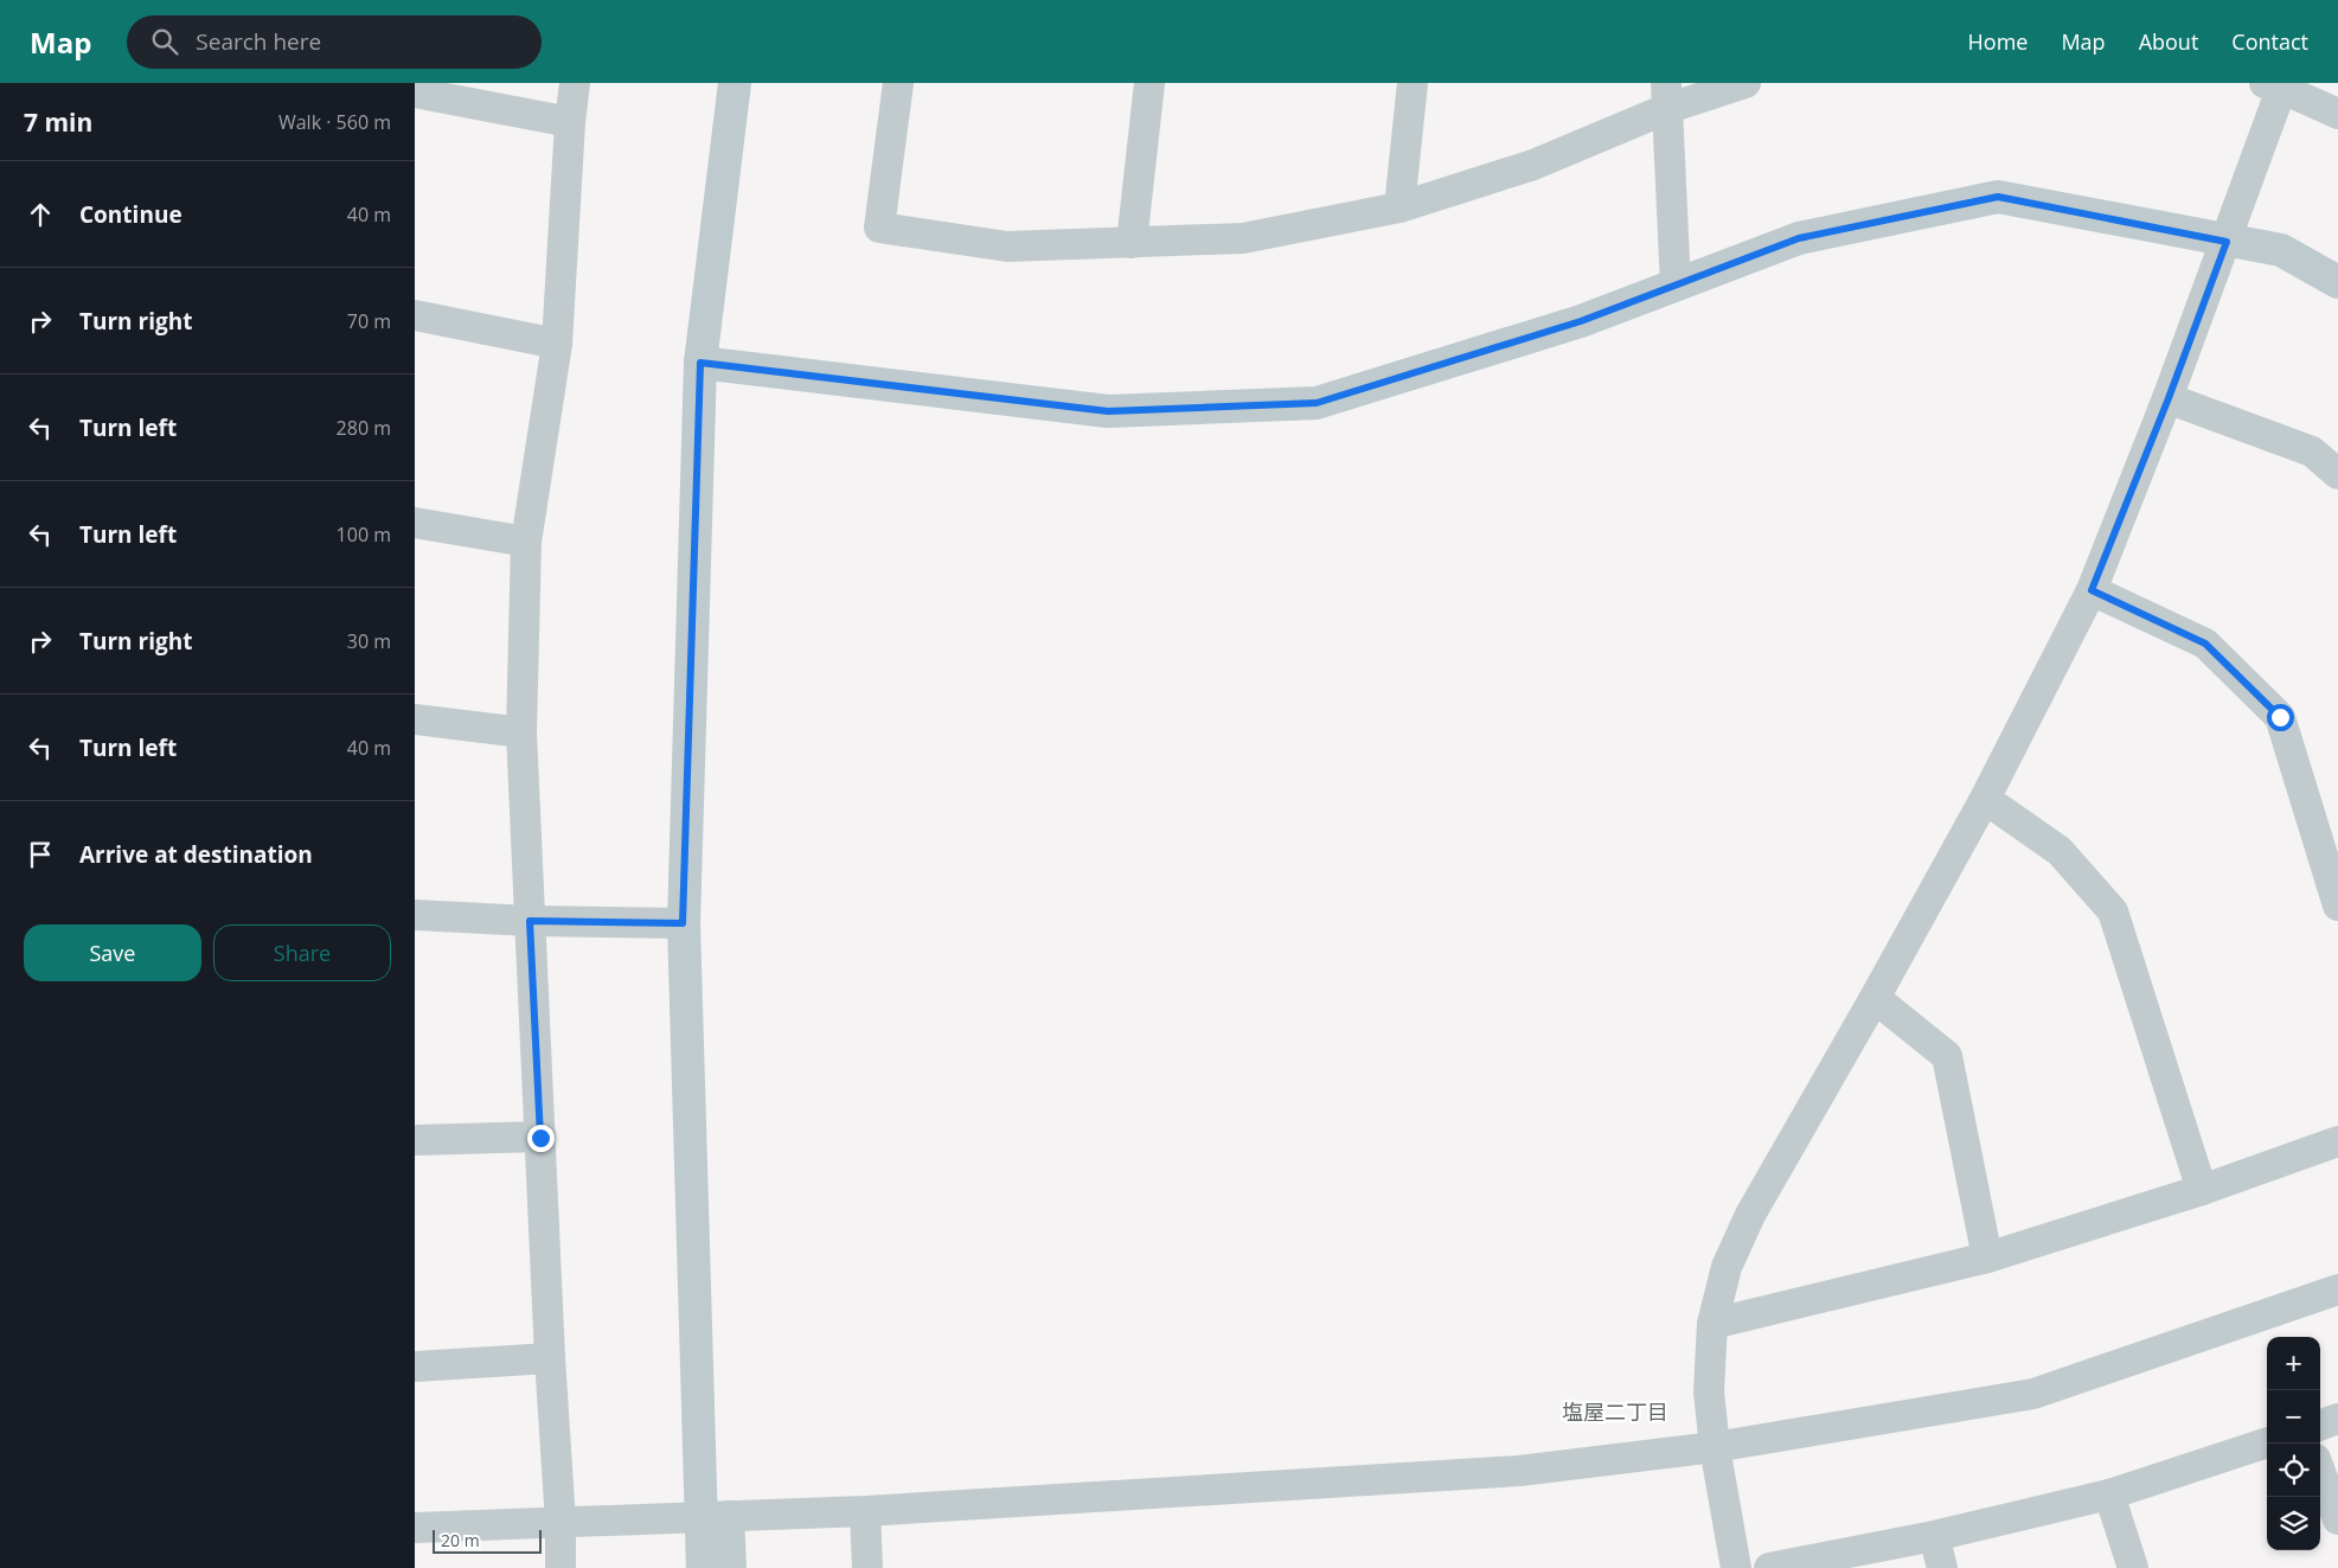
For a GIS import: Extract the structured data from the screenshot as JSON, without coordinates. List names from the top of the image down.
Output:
{
  "districts": ["塩屋二丁目"],
  "scale_bar": "20 m",
  "page": {
    "header": "Map",
    "search": "Search here",
    "nav": [
      "Home",
      "Map",
      "About",
      "Contact"
    ],
    "heading": ["7 min", "Walk · 560 m"],
    "list": [
      ["Continue", "40 m"],
      ["Turn right", "70 m"],
      ["Turn left", "280 m"],
      ["Turn left", "100 m"],
      ["Turn right", "30 m"],
      ["Turn left", "40 m"],
      "Arrive at destination"
    ],
    "buttons": ["Save", "Share"],
    "map_buttons": ["+", "−"],
    "scale": "20 m"
  }
}
